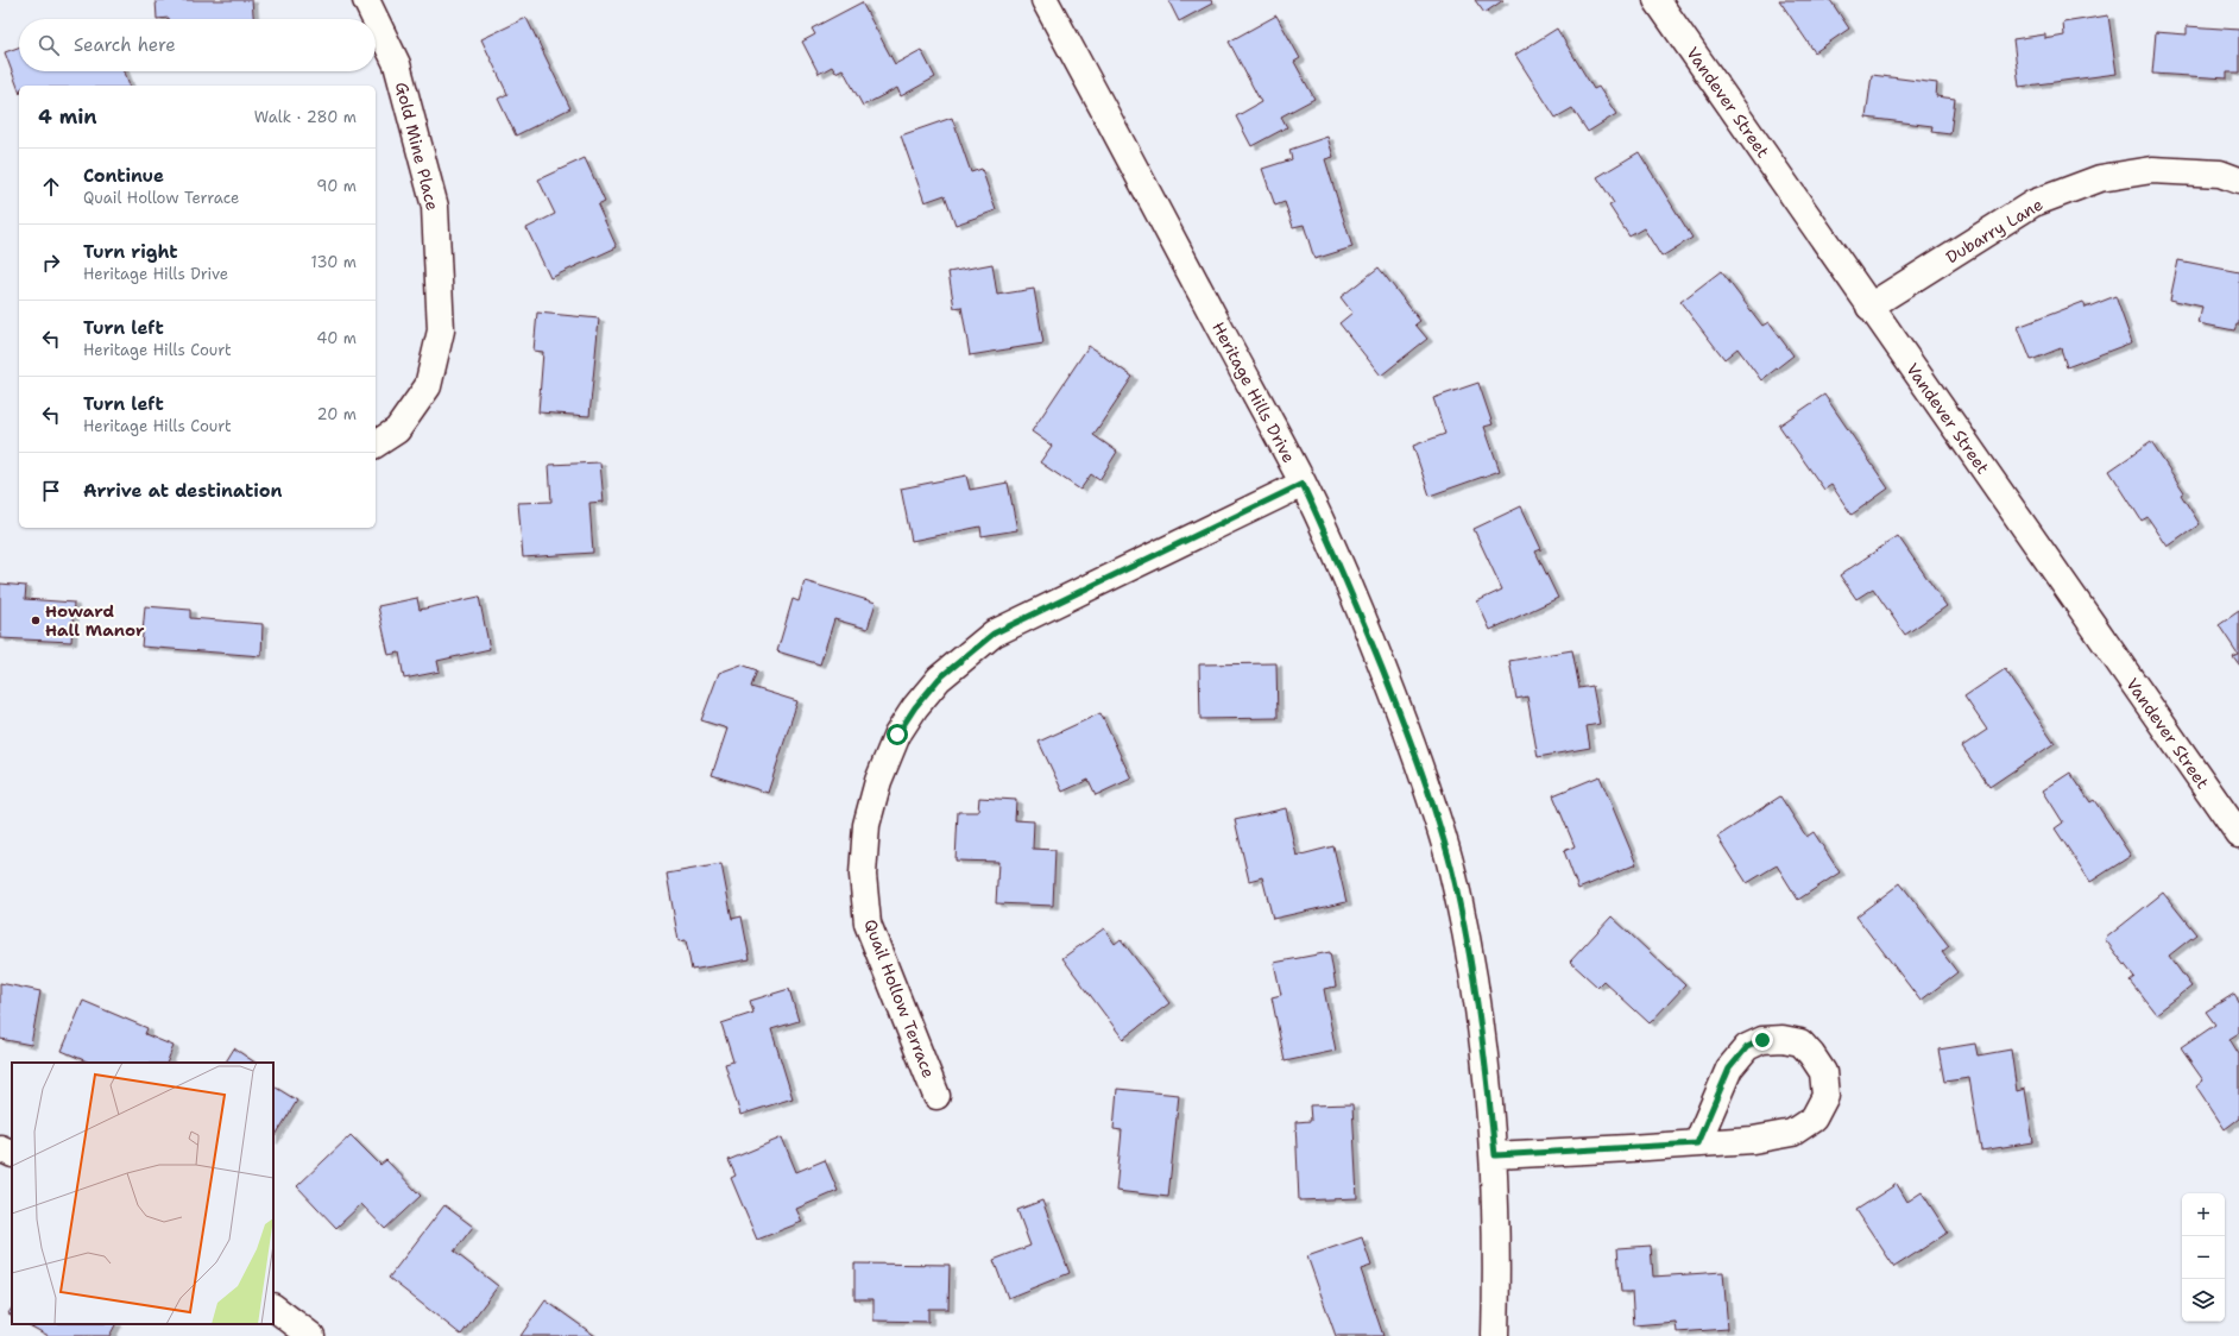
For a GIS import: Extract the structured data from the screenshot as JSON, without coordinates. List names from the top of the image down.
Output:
{
  "streets": {
    "street": [
      "Vandever Street",
      "Gold Mine Place",
      "Dubarry Lane",
      "Heritage Hills Drive",
      "Quail Hollow Terrace"
    ]
  },
  "crossings": [
    ["Vandever Street", "Dubarry Lane"],
    ["Heritage Hills Drive", "Quail Hollow Terrace"]
  ],
  "places": ["Howard Hall Manor"],
  "page": {
    "search": "Search here",
    "heading": ["4 min", "Walk · 280 m"],
    "list": [
      ["Continue", "Quail Hollow Terrace", "90 m"],
      ["Turn right", "Heritage Hills Drive", "130 m"],
      ["Turn left", "Heritage Hills Court", "40 m"],
      ["Turn left", "Heritage Hills Court", "20 m"],
      "Arrive at destination"
    ],
    "map_buttons": ["+", "−"]
  }
}
